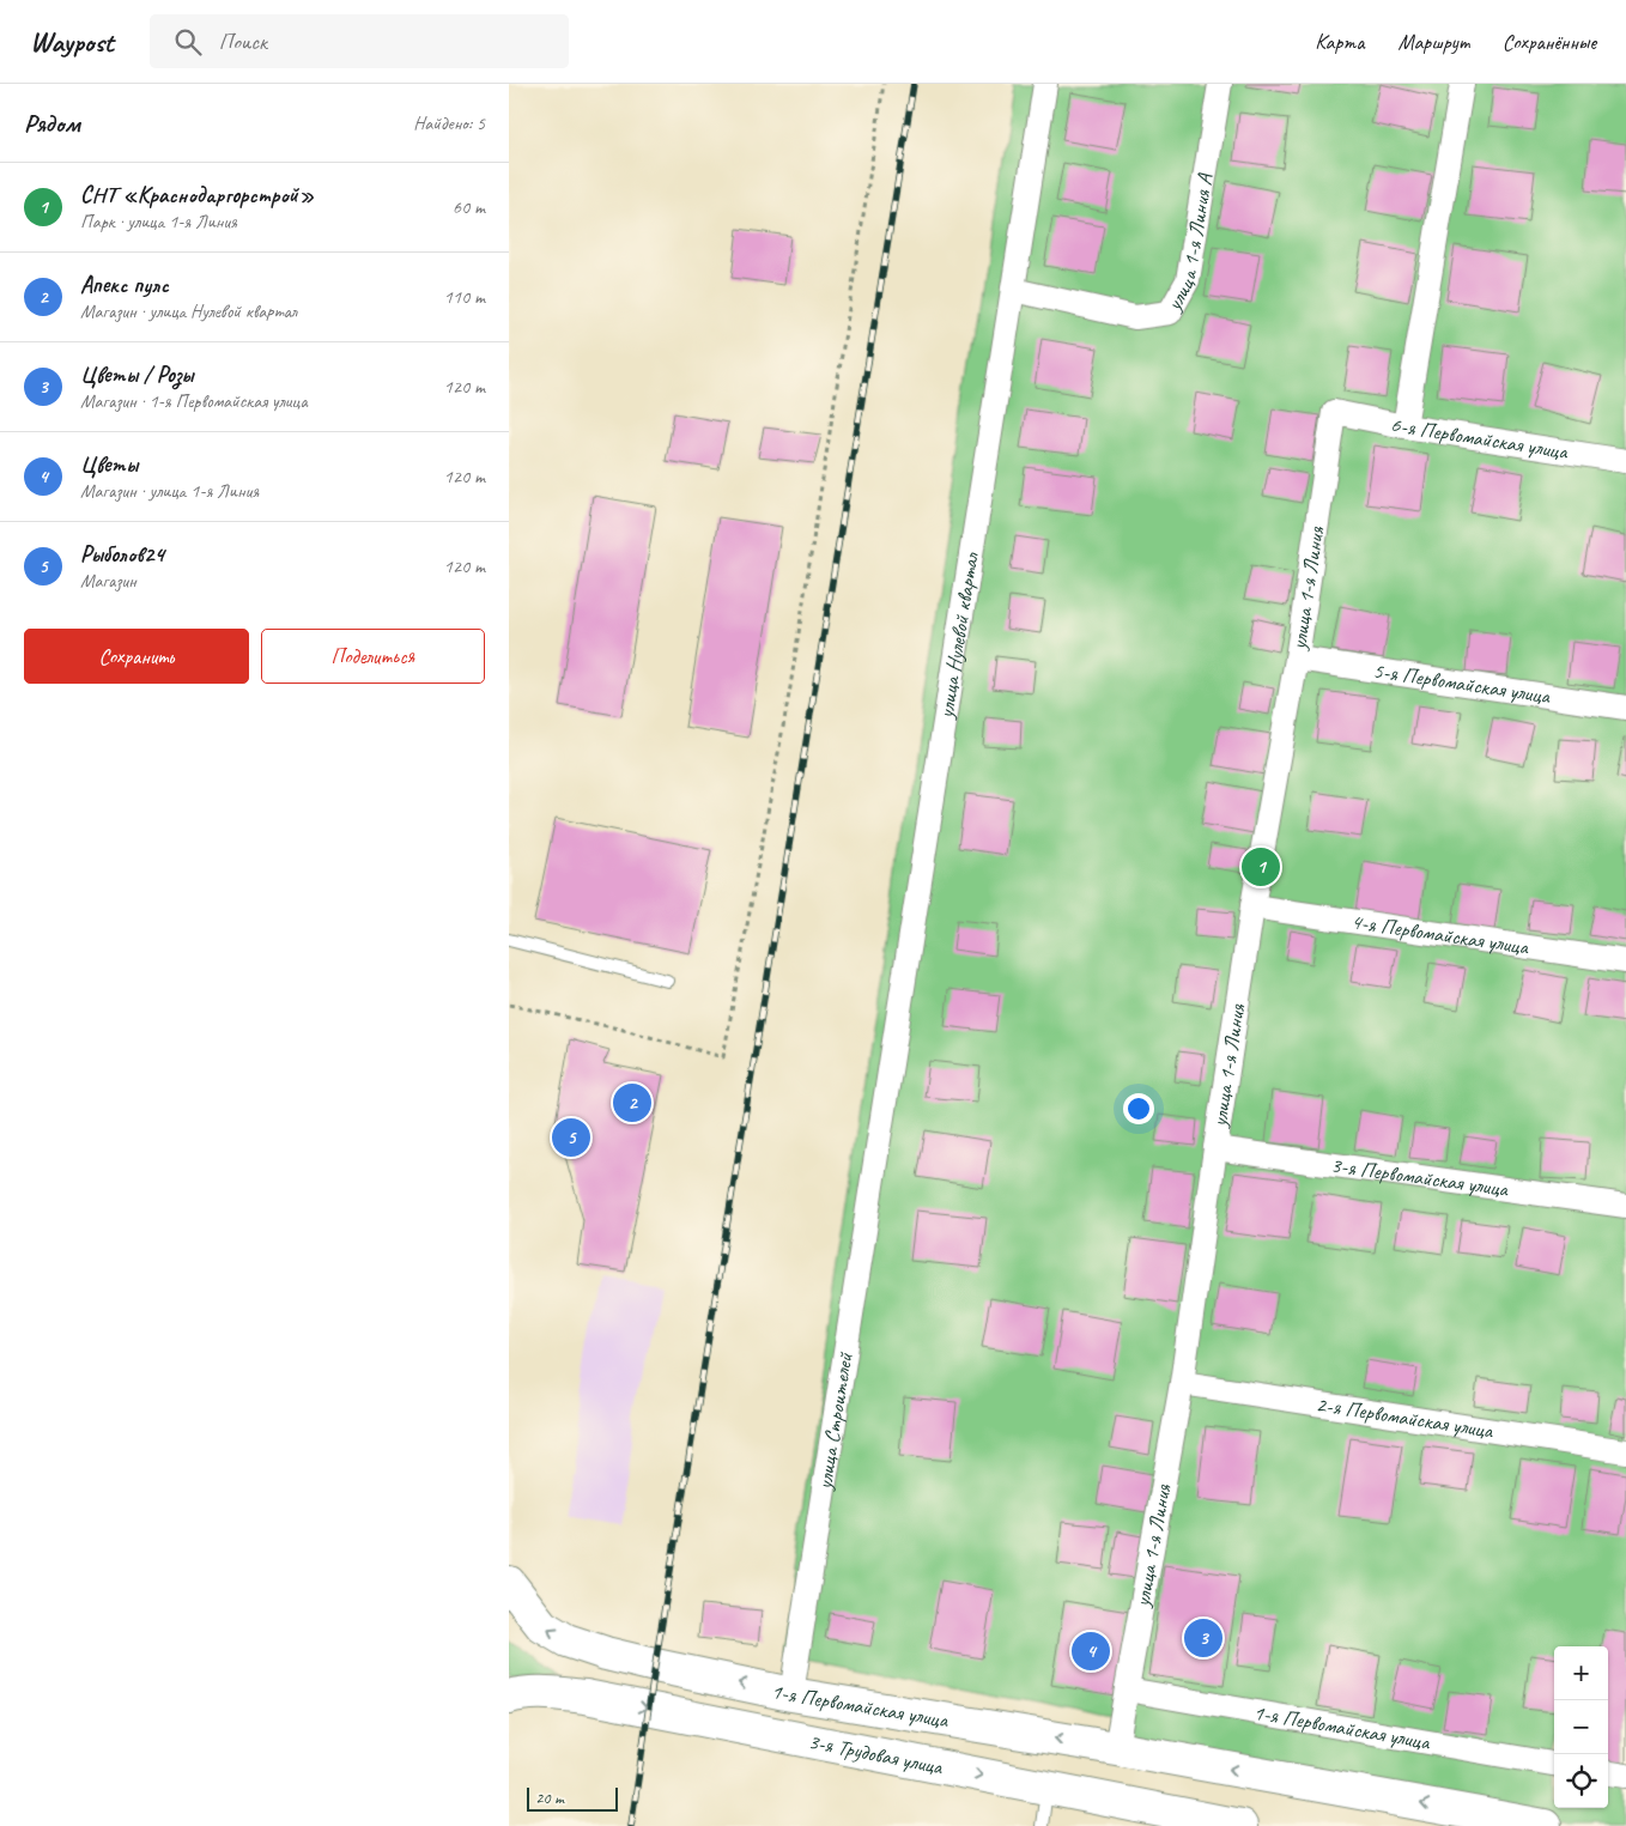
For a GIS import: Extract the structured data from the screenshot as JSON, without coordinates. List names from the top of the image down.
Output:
{
  "streets": {
    "main road": ["1-я Первомайская улица", "3-я Трудовая улица"],
    "street": [
      "улица 1-я Линия А",
      "6-я Первомайская улица",
      "улица 1-я Линия",
      "улица Нулевой квартал",
      "5-я Первомайская улица",
      "4-я Первомайская улица",
      "3-я Первомайская улица",
      "2-я Первомайская улица",
      "улица Строителей"
    ]
  },
  "crossings": [
    ["улица 1-я Линия А", "улица Нулевой квартал"],
    ["6-я Первомайская улица", "улица 1-я Линия"],
    ["улица 1-я Линия", "5-я Первомайская улица"],
    ["улица 1-я Линия", "4-я Первомайская улица"],
    ["улица 1-я Линия", "3-я Первомайская улица"],
    ["улица 1-я Линия", "2-я Первомайская улица"],
    ["улица 1-я Линия", "1-я Первомайская улица"],
    ["улица Нулевой квартал", "улица Строителей"],
    ["улица Строителей", "1-я Первомайская улица"]
  ],
  "one_way": ["1-я Первомайская улица", "3-я Трудовая улица"],
  "scale_bar": "20 m",
  "page": {
    "header": "Waypost",
    "search": "Поиск",
    "nav": ["Карта", "Маршрут", "Сохранённые"],
    "heading": ["Рядом", "Найдено: 5"],
    "list": [
      {
        "mark": "1",
        "name": "СНТ «Краснодаргорстрой»",
        "note": "Парк · улица 1-я Линия",
        "value": "60 m"
      },
      {
        "mark": "2",
        "name": "Апекс пулс",
        "note": "Магазин · улица Нулевой квартал",
        "value": "110 m"
      },
      {
        "mark": "3",
        "name": "Цветы / Розы",
        "note": "Магазин · 1-я Первомайская улица",
        "value": "120 m"
      },
      {
        "mark": "4",
        "name": "Цветы",
        "note": "Магазин · улица 1-я Линия",
        "value": "120 m"
      },
      {
        "mark": "5",
        "name": "Рыболов24",
        "note": "Магазин",
        "value": "120 m"
      }
    ],
    "buttons": ["Сохранить", "Поделиться"],
    "pins": [
      "1",
      "2",
      "5",
      "3",
      "4"
    ],
    "map_buttons": ["+", "−"],
    "scale": "20 m"
  }
}
